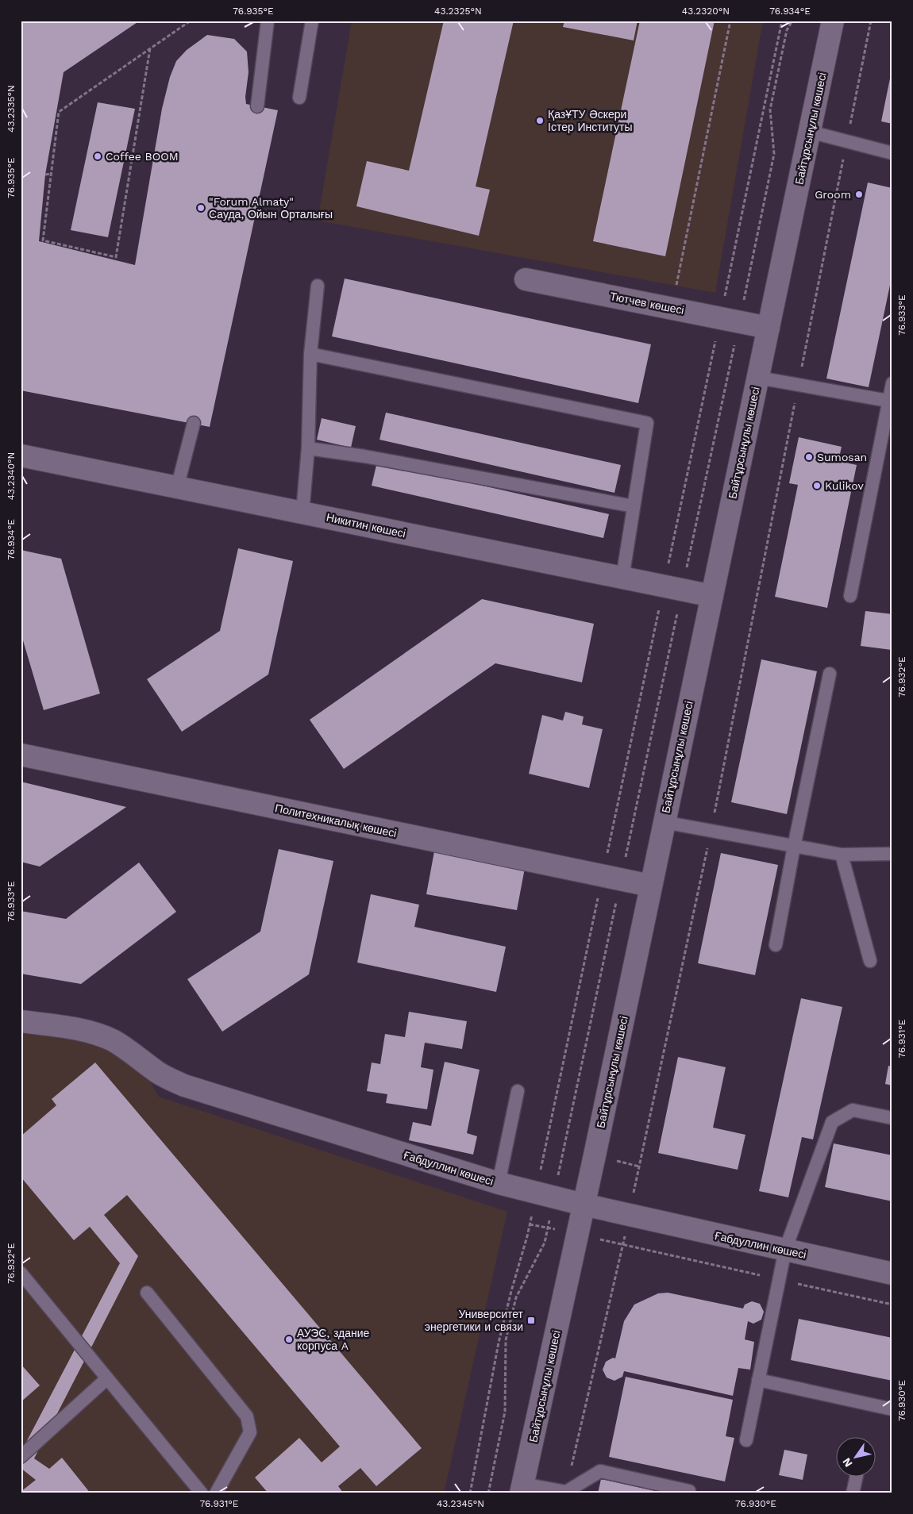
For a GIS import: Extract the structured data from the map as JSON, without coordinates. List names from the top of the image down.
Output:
{
  "streets": {
    "street": [
      "Байтұрсынұлы көшесі",
      "Тютчев көшесі",
      "Никитин көшесі",
      "Политехникалық көшесі",
      "Ғабдуллин көшесі"
    ]
  },
  "crossings": [
    ["Байтұрсынұлы көшесі", "Тютчев көшесі"],
    ["Байтұрсынұлы көшесі", "Никитин көшесі"],
    ["Байтұрсынұлы көшесі", "Политехникалық көшесі"],
    ["Байтұрсынұлы көшесі", "Ғабдуллин көшесі"]
  ],
  "places": {
    "other": [
      "ҚазҰТУ Әскери Істер Институты",
      "Coffee BOOM",
      "Groom",
      "\"Forum Almaty\" Сауда, Ойын Орталығы",
      "Sumosan",
      "Kulikov",
      "АУЭС, здание корпуса A"
    ],
    "transit": ["Университет энергетики и связи"]
  },
  "north": "bottom left",
  "coordinates": [
    "76.935°E",
    "43.2325°N",
    "43.2320°N",
    "76.934°E",
    "43.2335°N",
    "76.933°E",
    "43.2340°N",
    "76.932°E",
    "76.931°E",
    "76.930°E",
    "43.2345°N"
  ]
}
